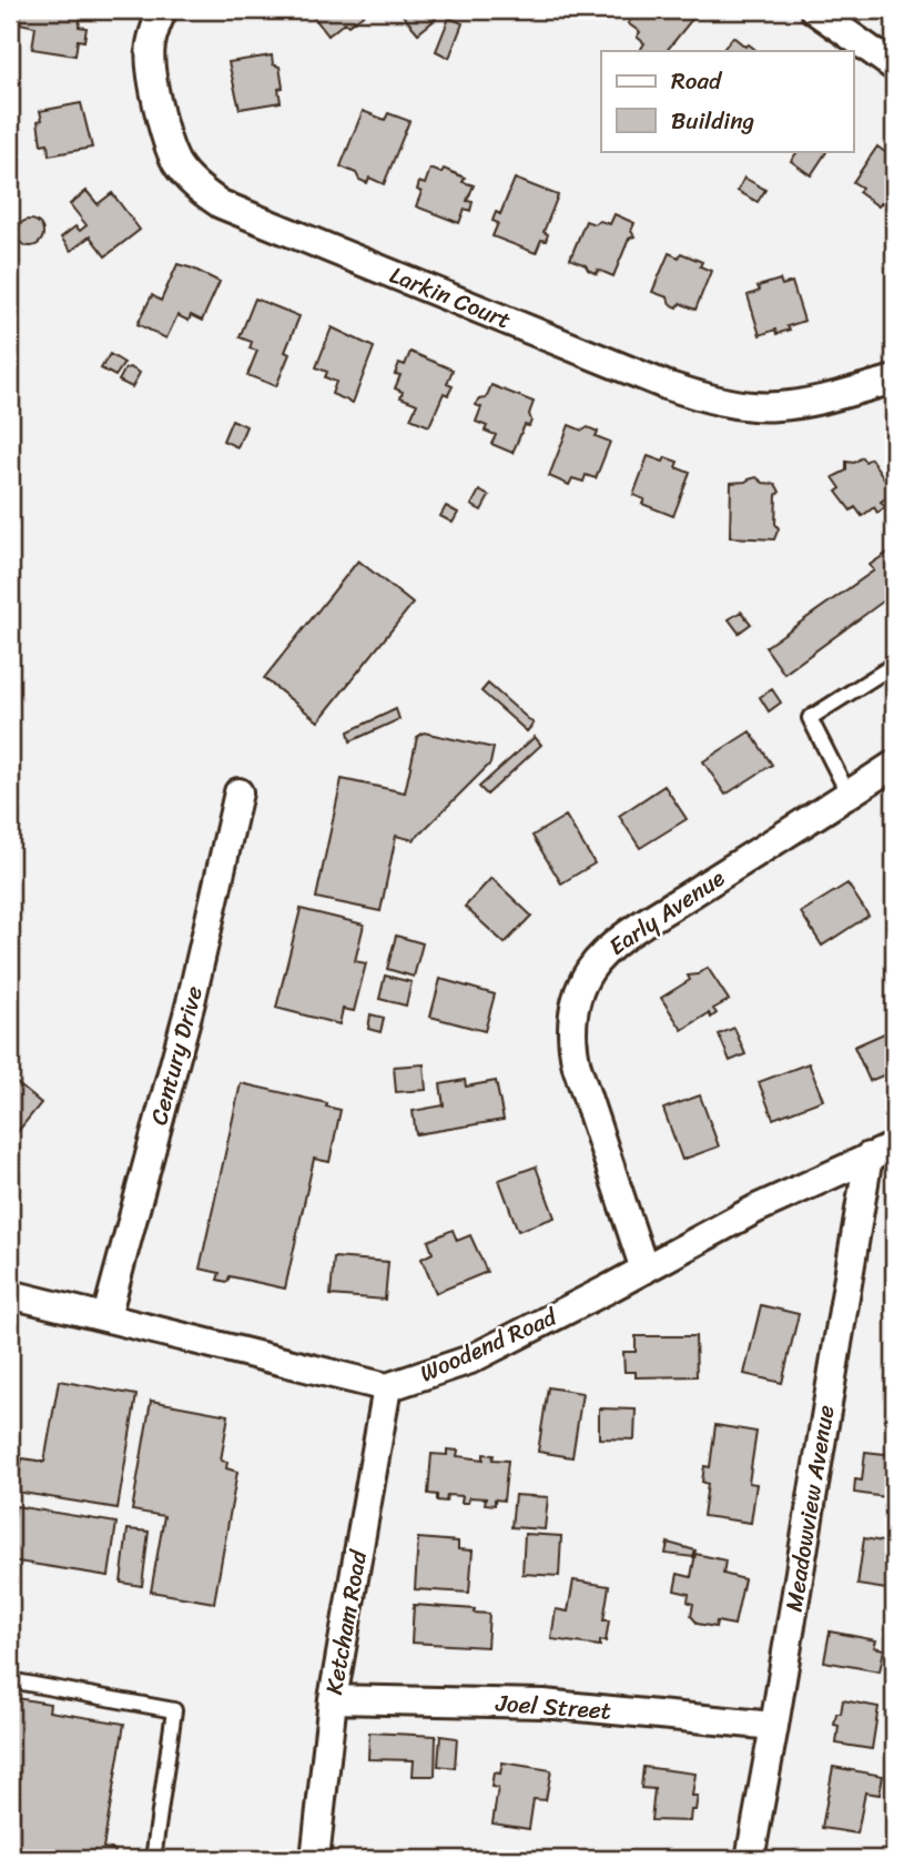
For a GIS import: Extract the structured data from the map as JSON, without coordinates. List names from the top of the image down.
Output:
{
  "streets": {
    "street": [
      "Larkin Court",
      "Early Avenue",
      "Century Drive",
      "Woodend Road",
      "Meadowview Avenue",
      "Ketcham Road",
      "Joel Street"
    ]
  },
  "crossings": [
    ["Early Avenue", "Woodend Road"],
    ["Woodend Road", "Meadowview Avenue"],
    ["Woodend Road", "Ketcham Road"],
    ["Meadowview Avenue", "Joel Street"],
    ["Ketcham Road", "Joel Street"]
  ],
  "legend": ["Road", "Building"]
}
